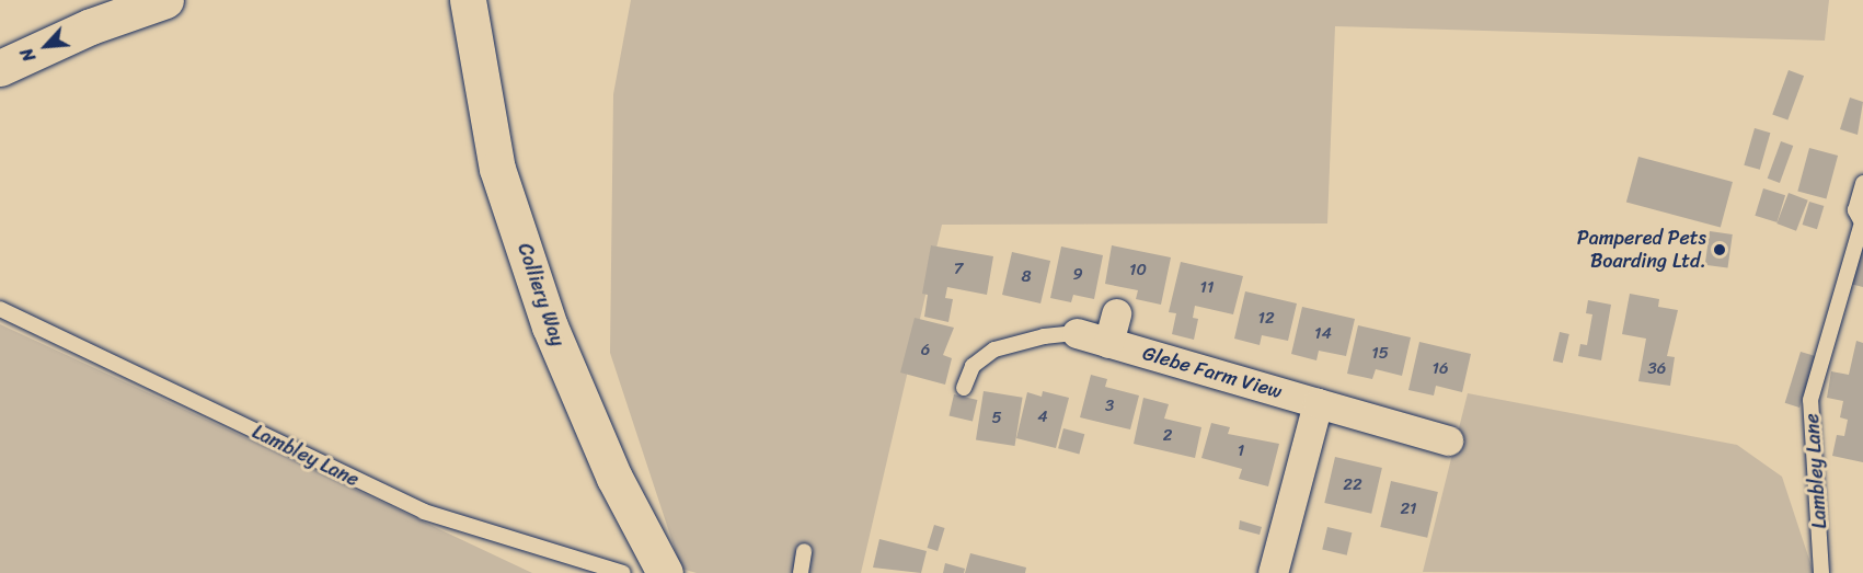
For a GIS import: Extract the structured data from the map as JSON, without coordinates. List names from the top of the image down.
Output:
{
  "streets": {
    "main road": ["Colliery Way"],
    "street": ["Glebe Farm View"],
    "lane": ["Lambley Lane"]
  },
  "places": ["Pampered Pets Boarding Ltd."],
  "house_numbers": [
    "7",
    "10",
    "9",
    "8",
    "11",
    "12",
    "14",
    "6",
    "15",
    "16",
    "36",
    "3",
    "4",
    "5",
    "2",
    "1",
    "22",
    "21"
  ],
  "north": "bottom left"
}
